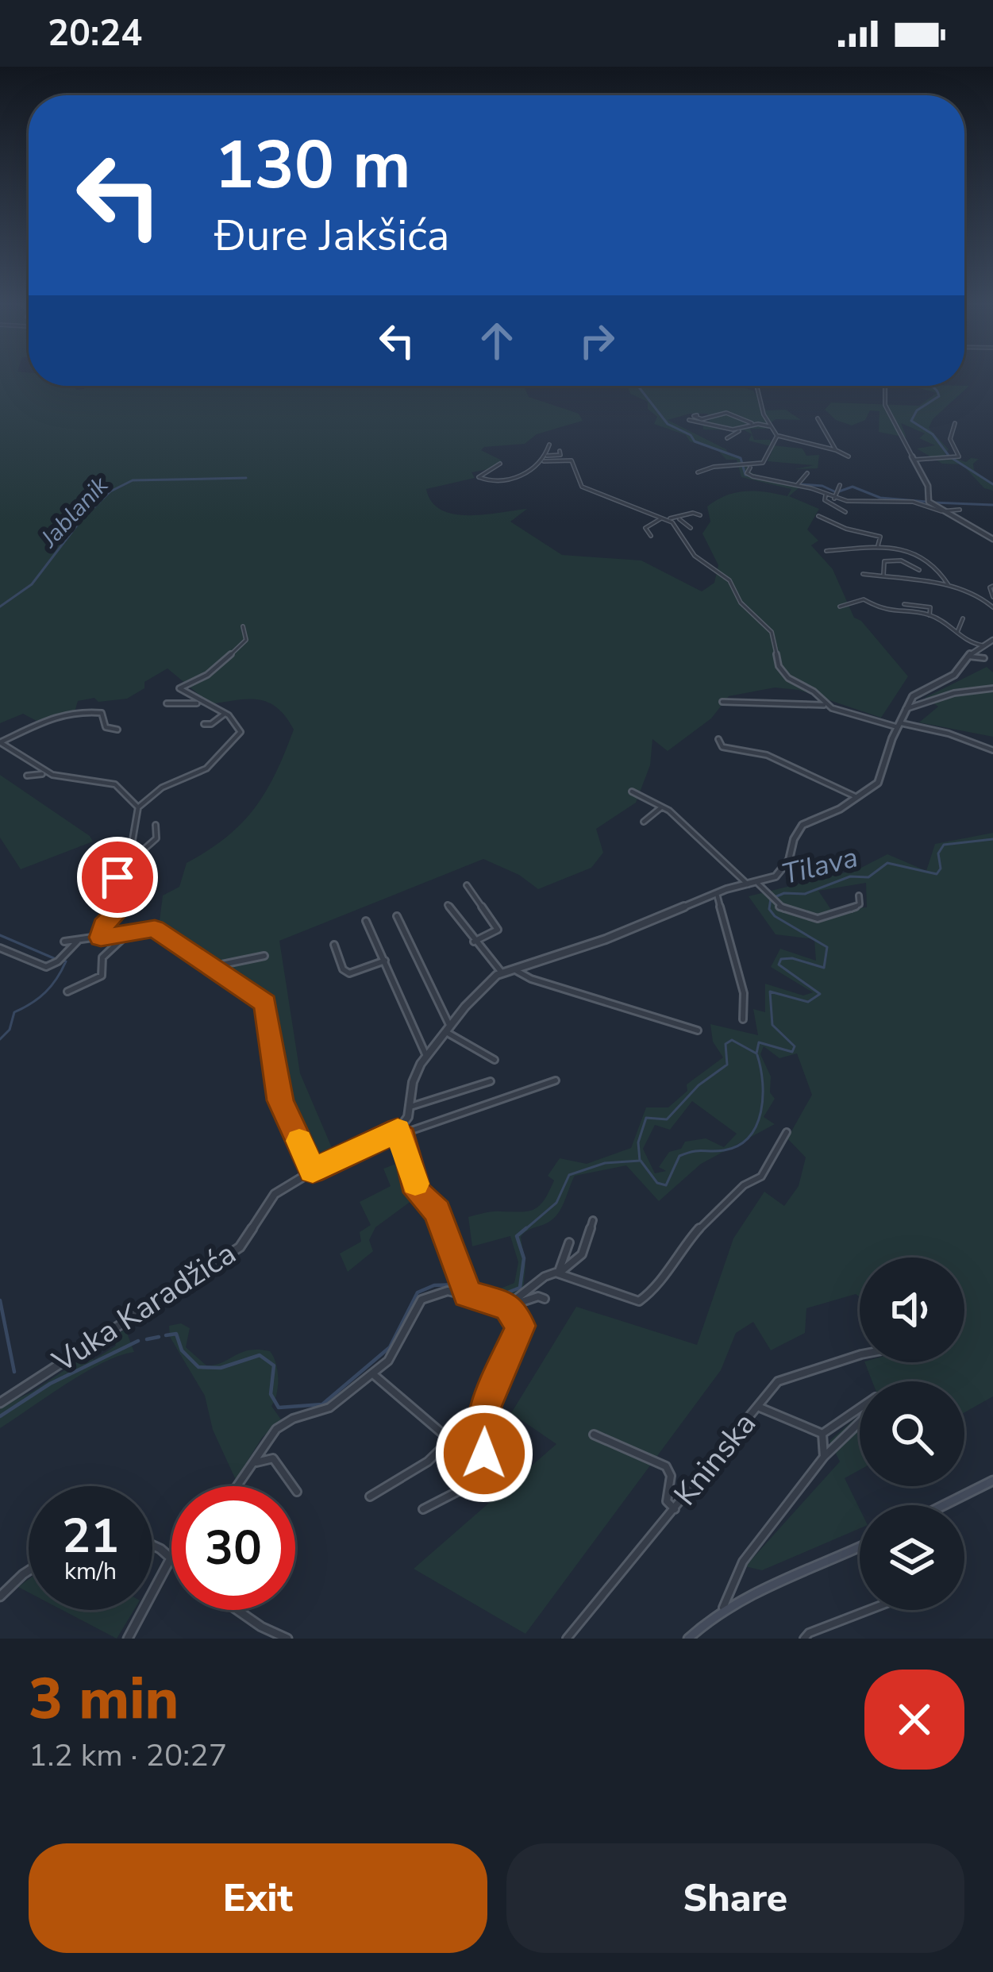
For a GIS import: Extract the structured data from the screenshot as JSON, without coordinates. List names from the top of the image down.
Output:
{
  "streets": {
    "street": ["Vuka Karadžića", "Kninska"]
  },
  "water": ["Jablanik", "Tilava"],
  "page": {
    "status": "20:24",
    "turn": ["130 m", "Đure Jakšića"],
    "speed": "21 km/h",
    "limit": "30",
    "heading": ["3 min", "1.2 km · 20:27"],
    "buttons": ["Exit", "Share"]
  }
}
